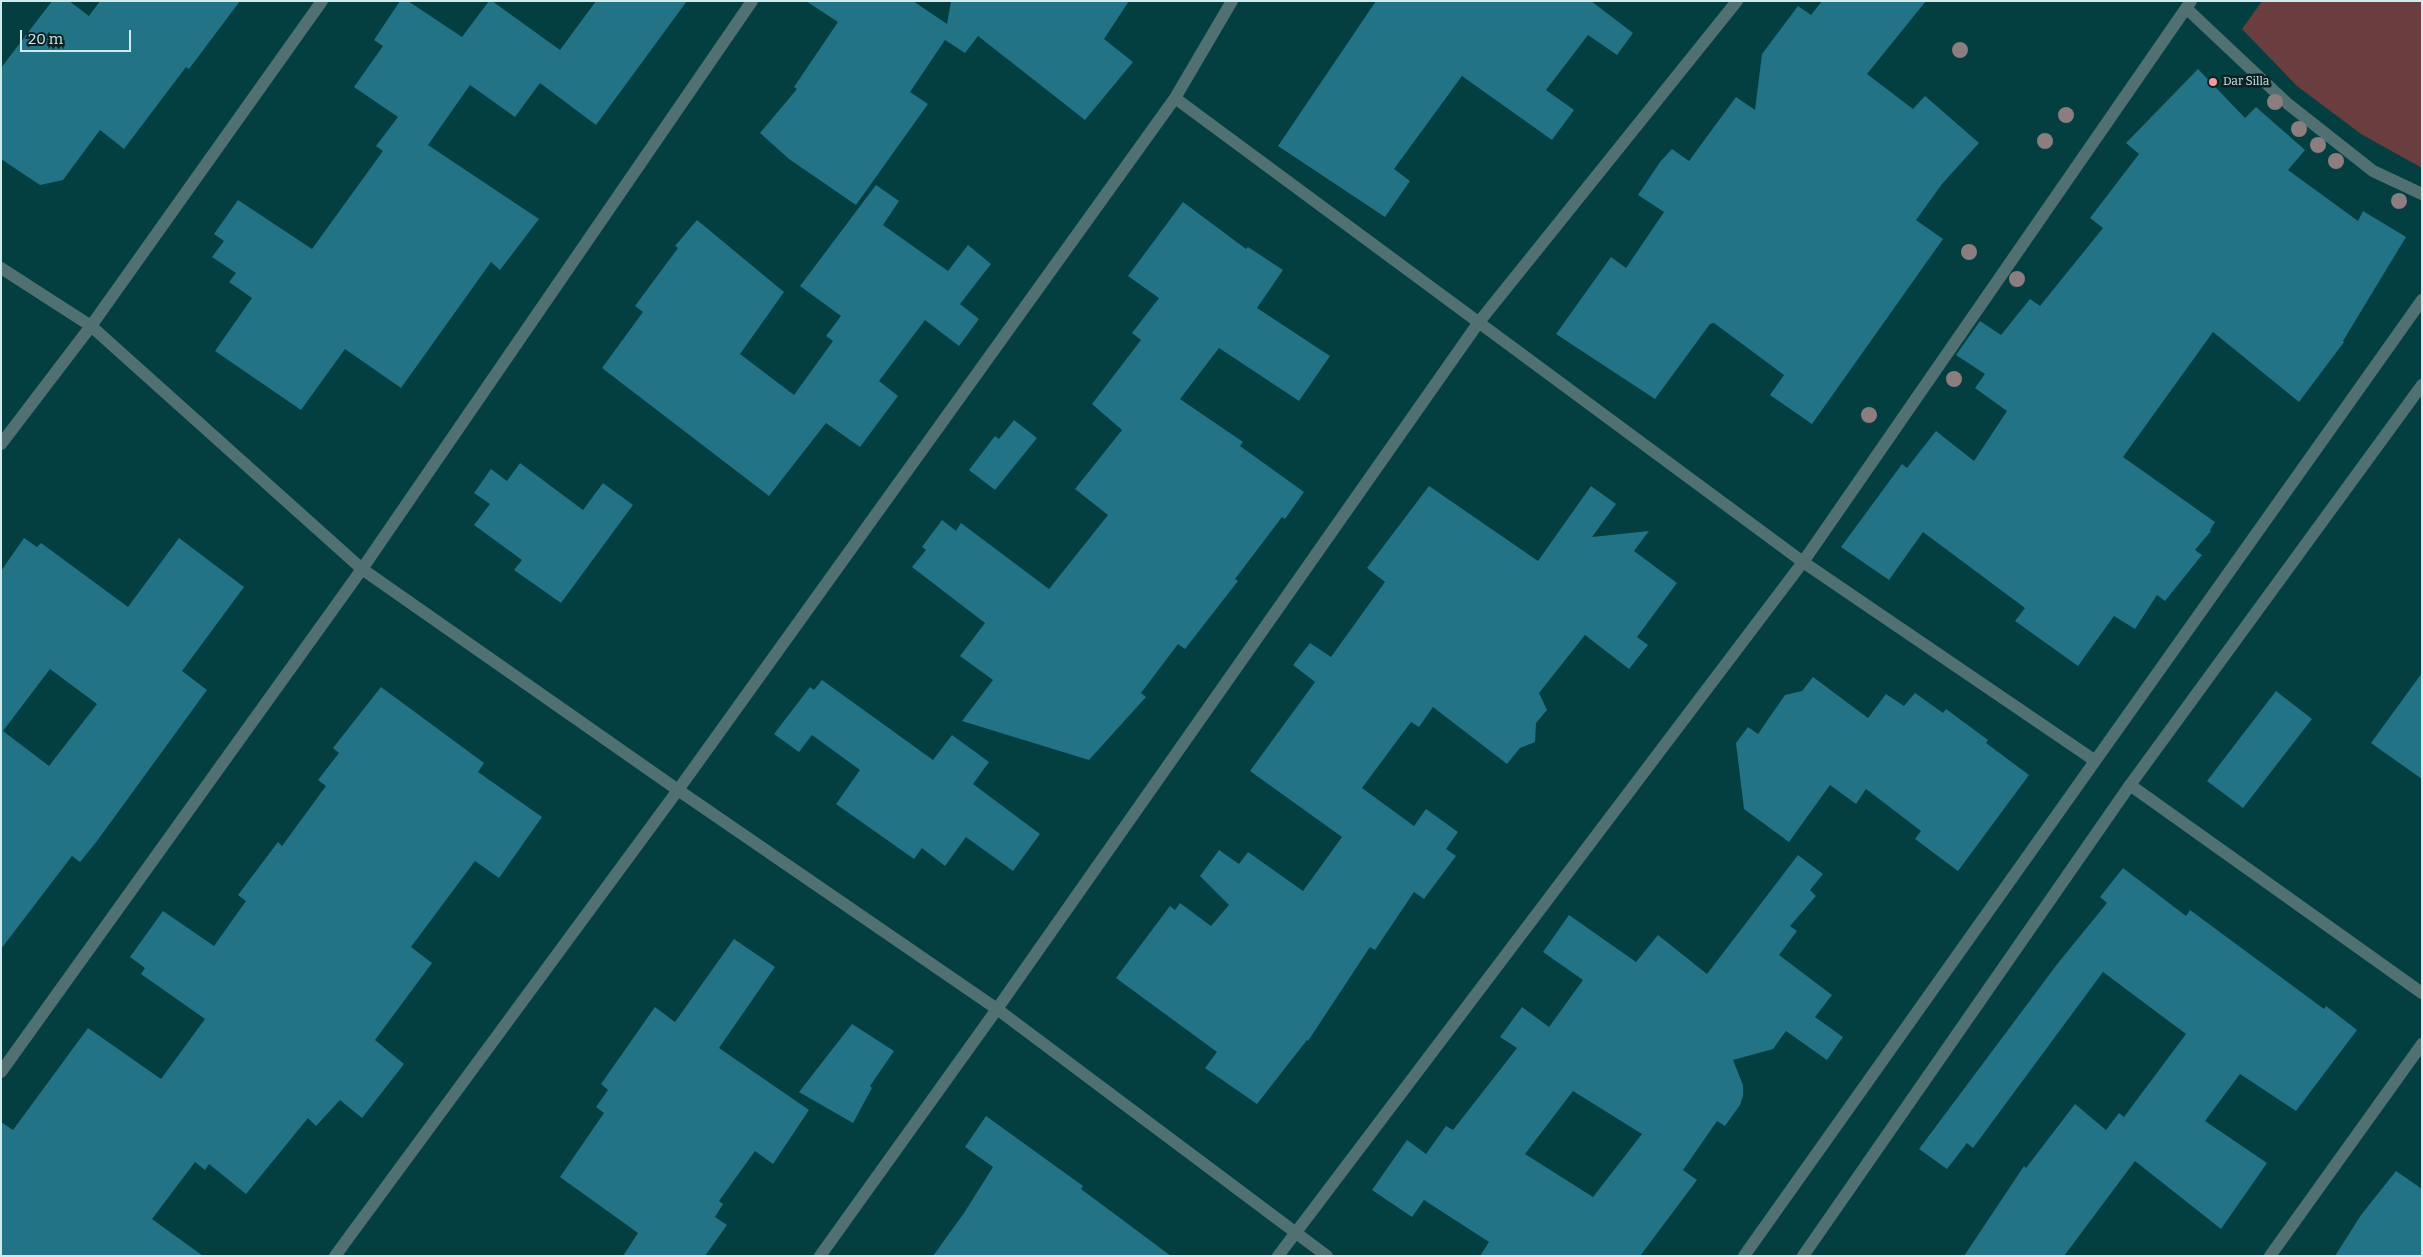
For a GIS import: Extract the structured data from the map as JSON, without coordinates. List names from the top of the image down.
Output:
{
  "places": ["Dar Silla"],
  "scale_bar": "20 m"
}
